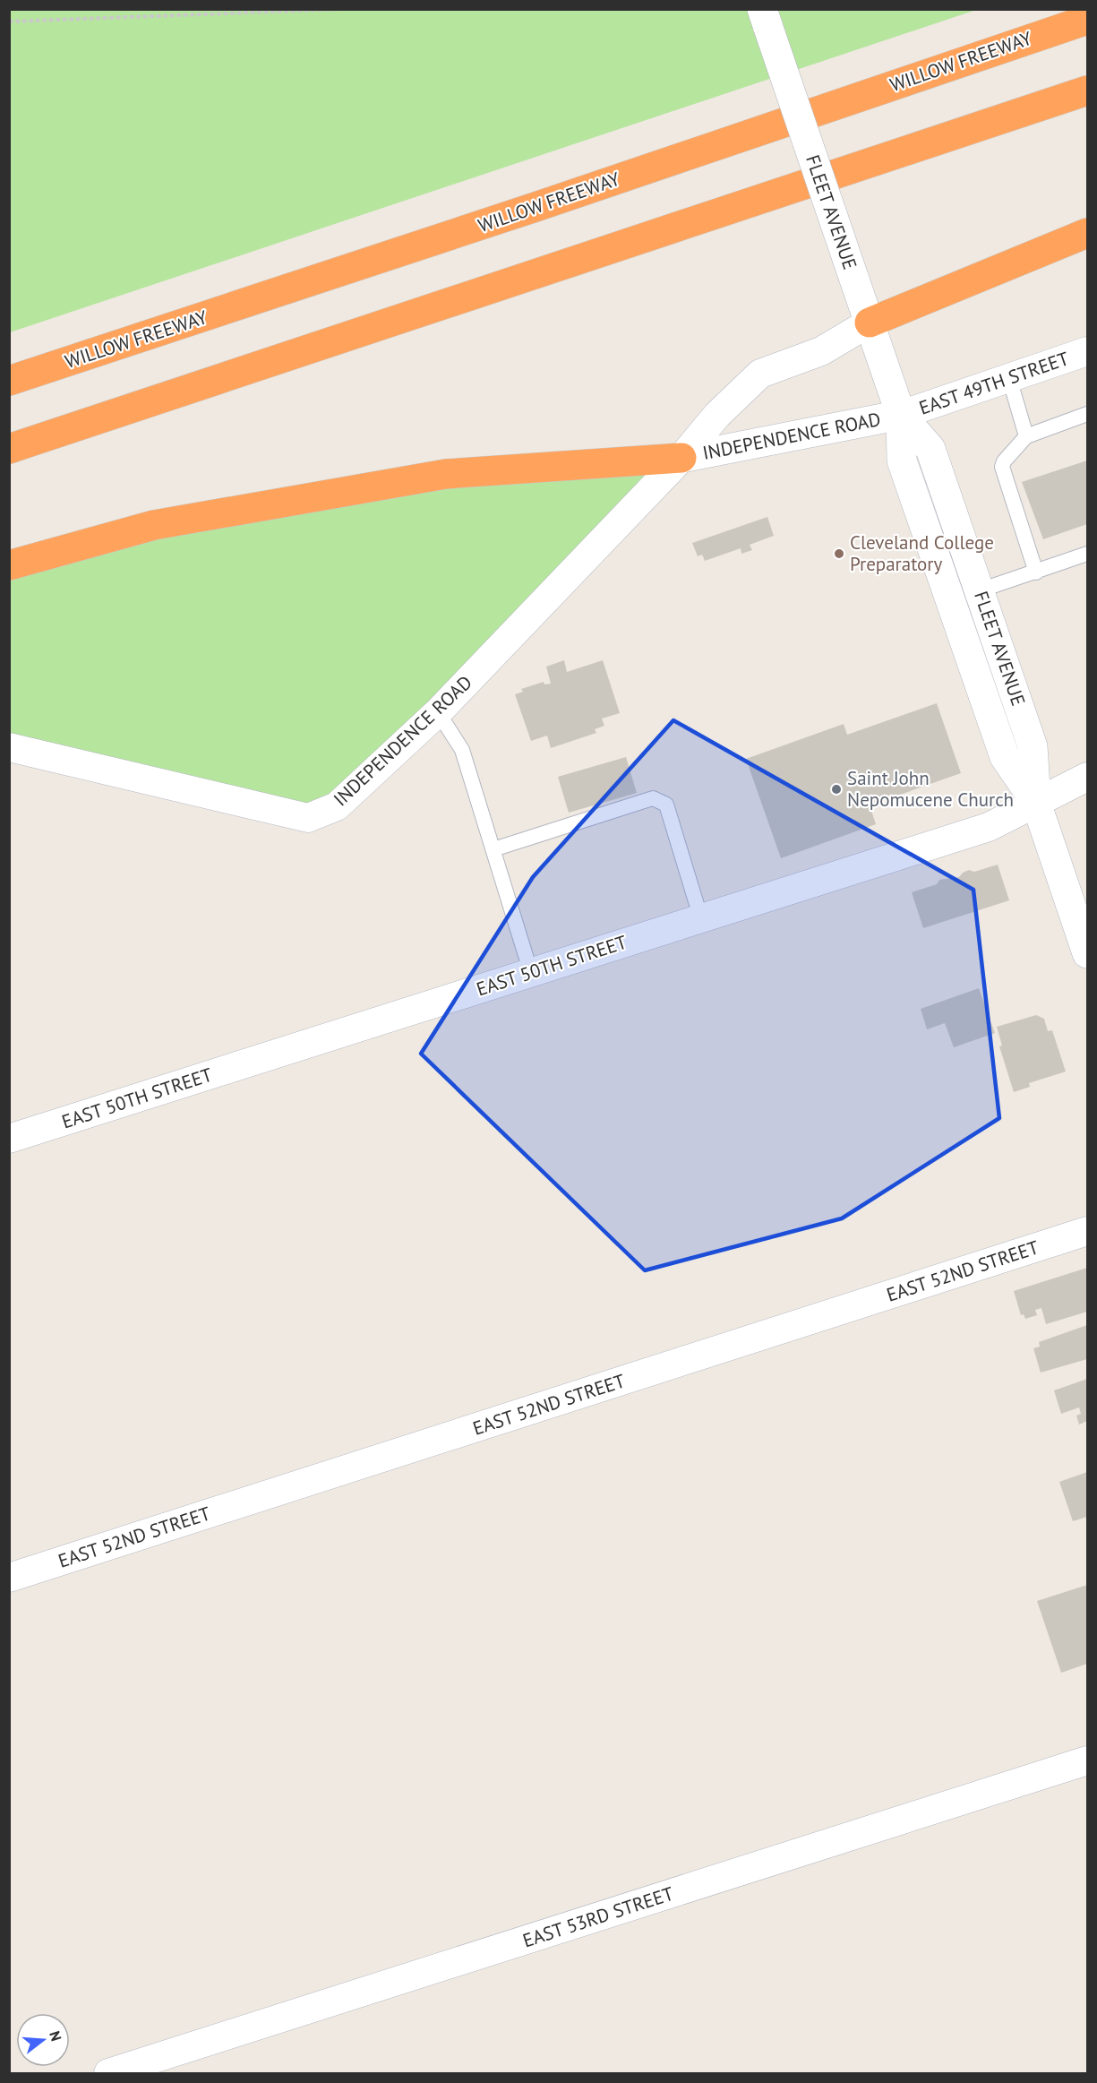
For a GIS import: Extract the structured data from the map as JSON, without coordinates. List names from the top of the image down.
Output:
{
  "streets": {
    "highway": ["WILLOW FREEWAY"],
    "street": [
      "FLEET AVENUE",
      "EAST 49TH STREET",
      "INDEPENDENCE ROAD",
      "EAST 50TH STREET",
      "EAST 52ND STREET",
      "EAST 53RD STREET"
    ]
  },
  "crossings": [
    ["FLEET AVENUE", "EAST 49TH STREET"],
    ["FLEET AVENUE", "INDEPENDENCE ROAD"],
    ["FLEET AVENUE", "EAST 50TH STREET"],
    ["EAST 49TH STREET", "INDEPENDENCE ROAD"]
  ],
  "places": ["Cleveland College Preparatory", "Saint John Nepomucene Church"],
  "north": "right"
}
